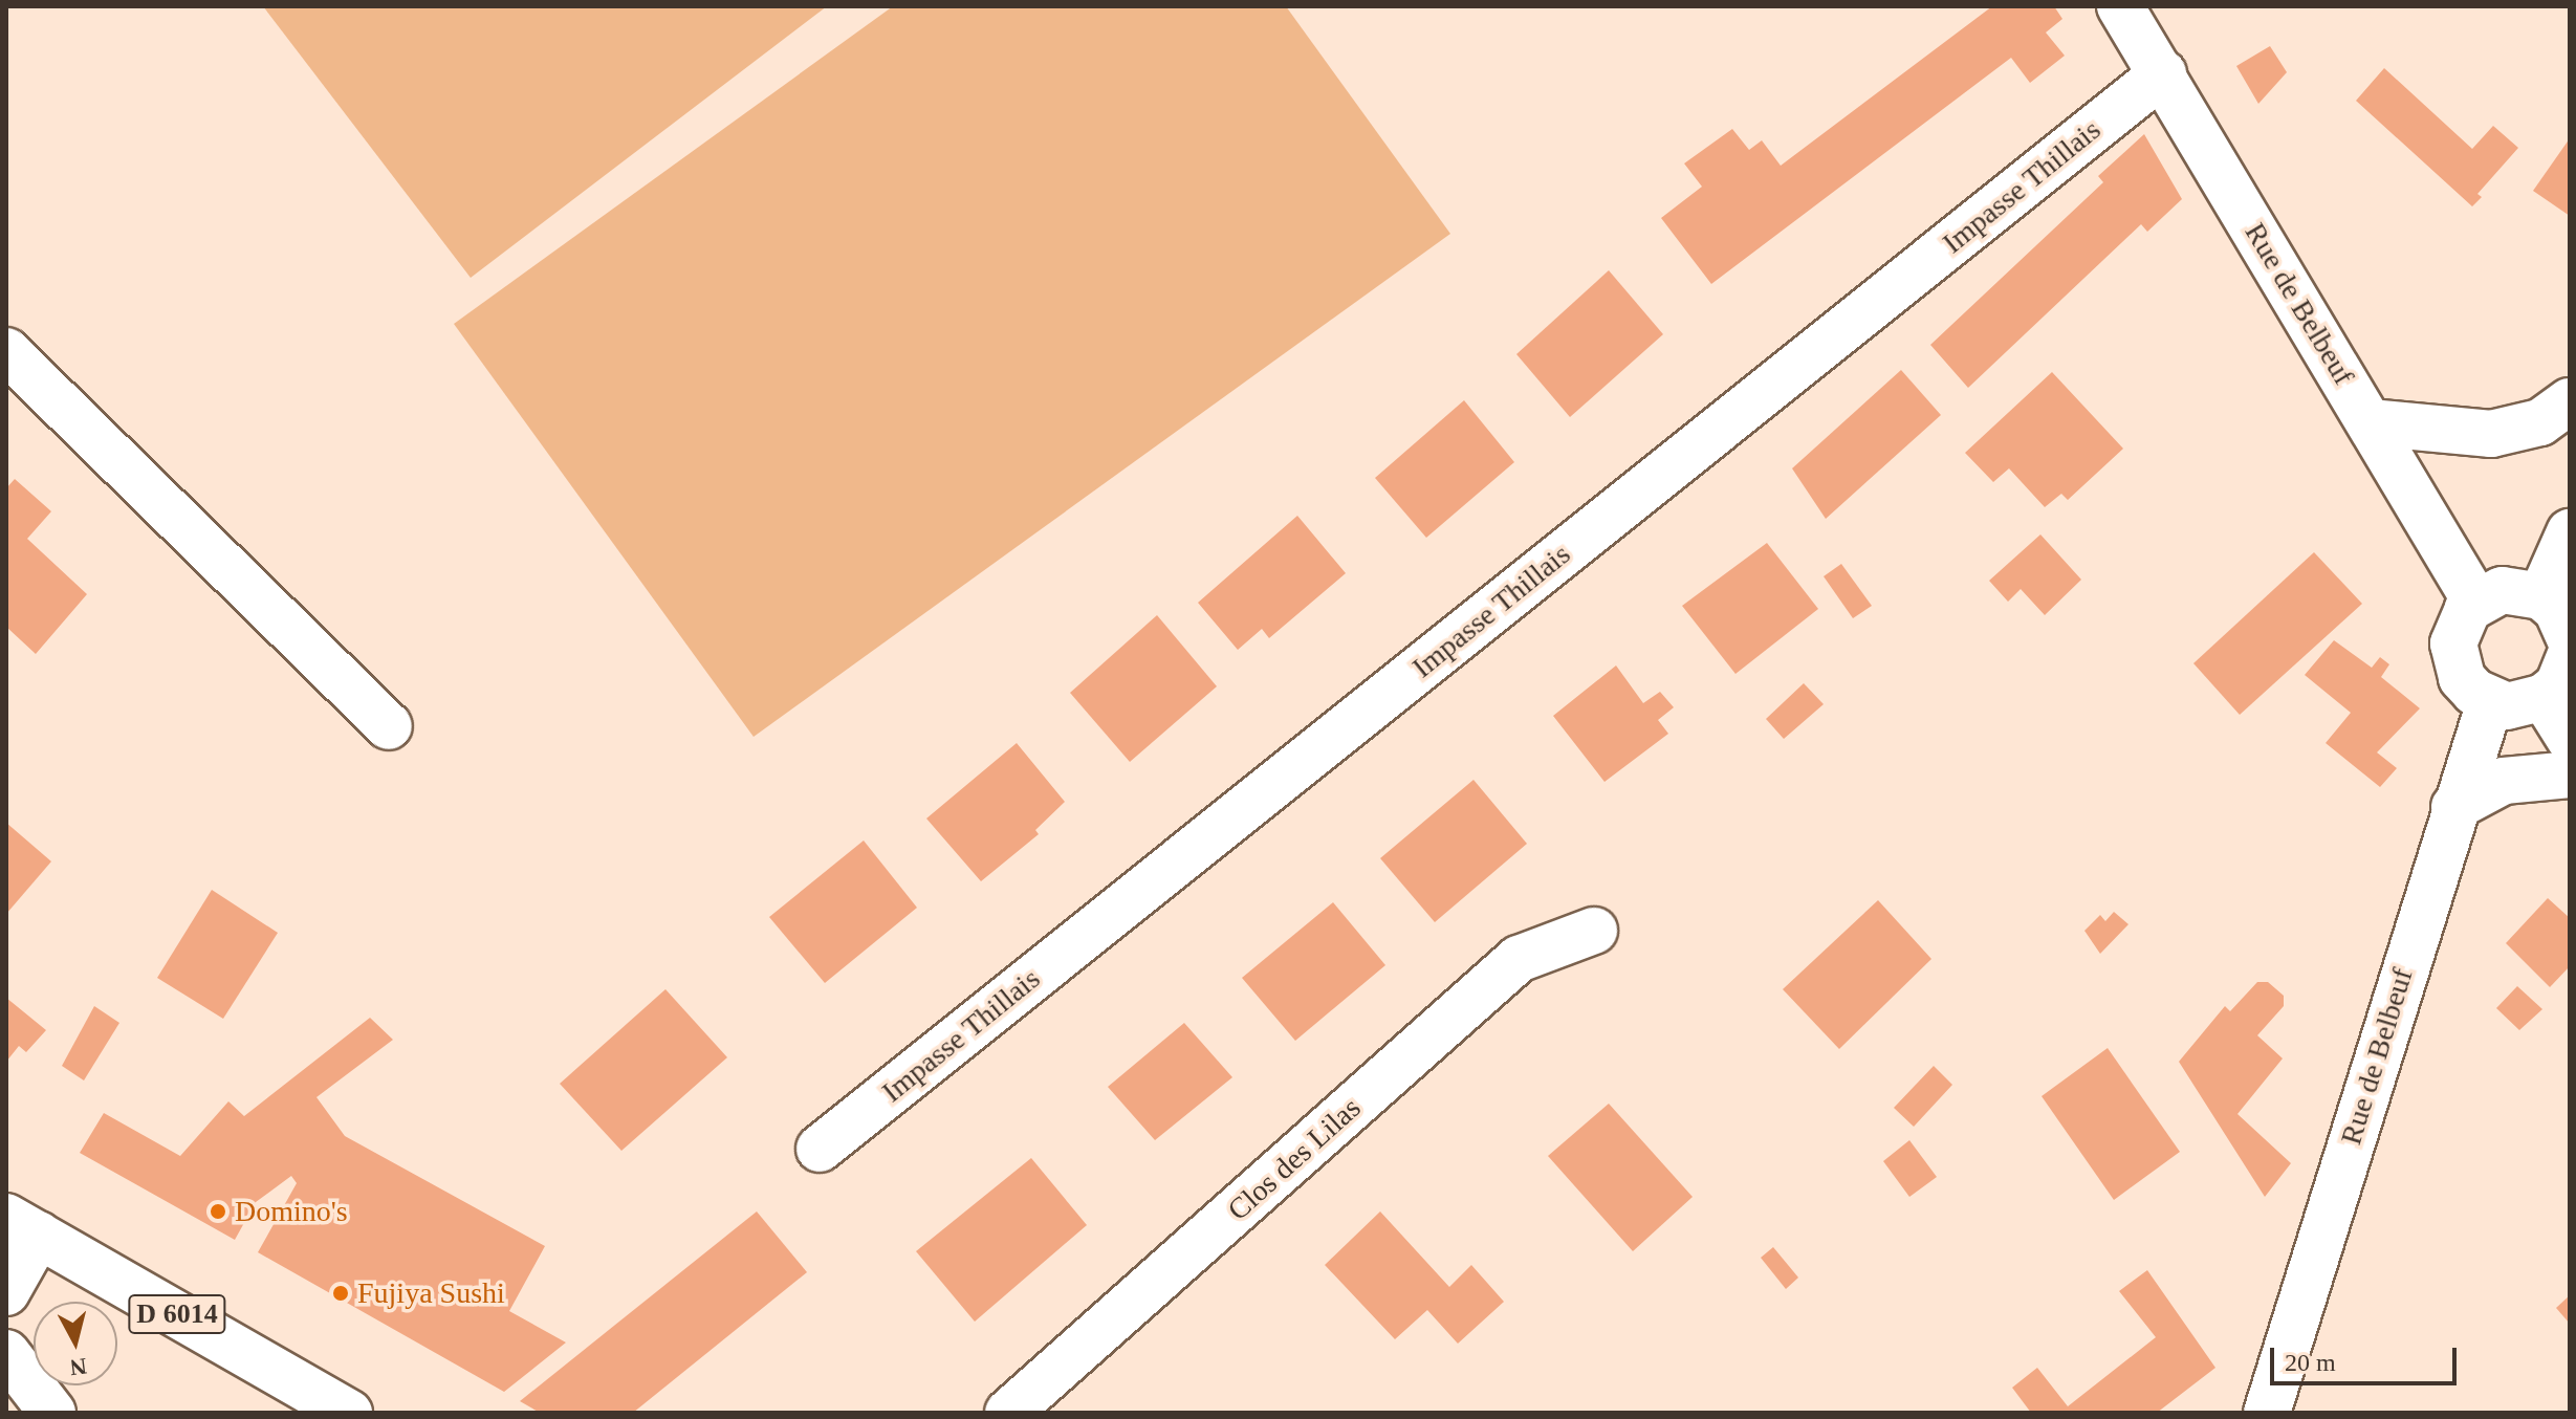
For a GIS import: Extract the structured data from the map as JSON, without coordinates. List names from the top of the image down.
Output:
{
  "streets": {
    "street": [
      "Impasse Thillais",
      "Rue de Belbeuf",
      "Clos des Lilas",
      "D 6014"
    ]
  },
  "crossings": [
    ["Impasse Thillais", "Rue de Belbeuf"]
  ],
  "places": ["Domino's", "Fujiya Sushi"],
  "scale_bar": "20 m",
  "north": "bottom"
}
